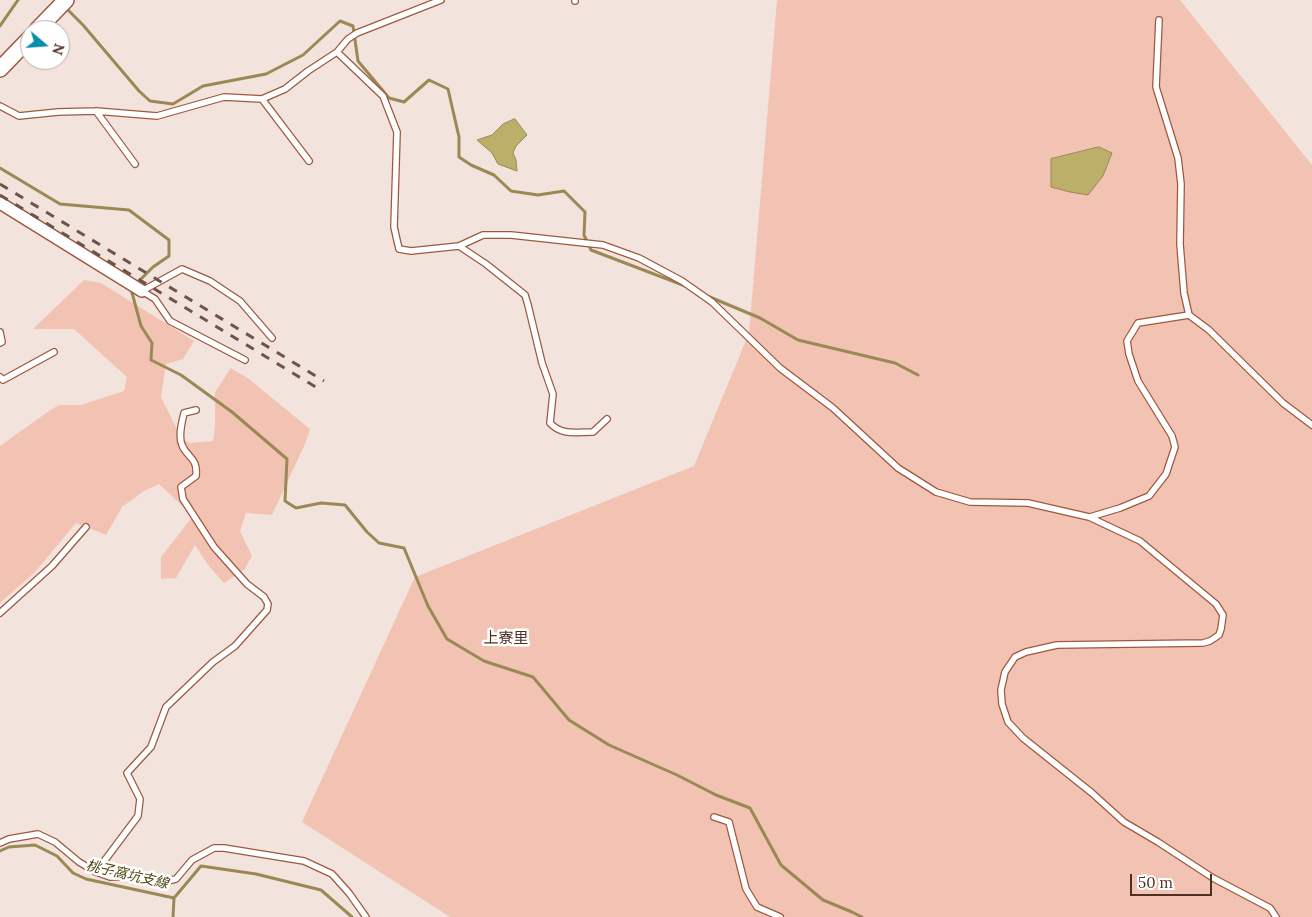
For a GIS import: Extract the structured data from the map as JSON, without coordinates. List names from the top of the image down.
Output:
{
  "districts": ["上寮里"],
  "water": ["桃子窩坑支線"],
  "scale_bar": "50 m",
  "north": "right"
}
